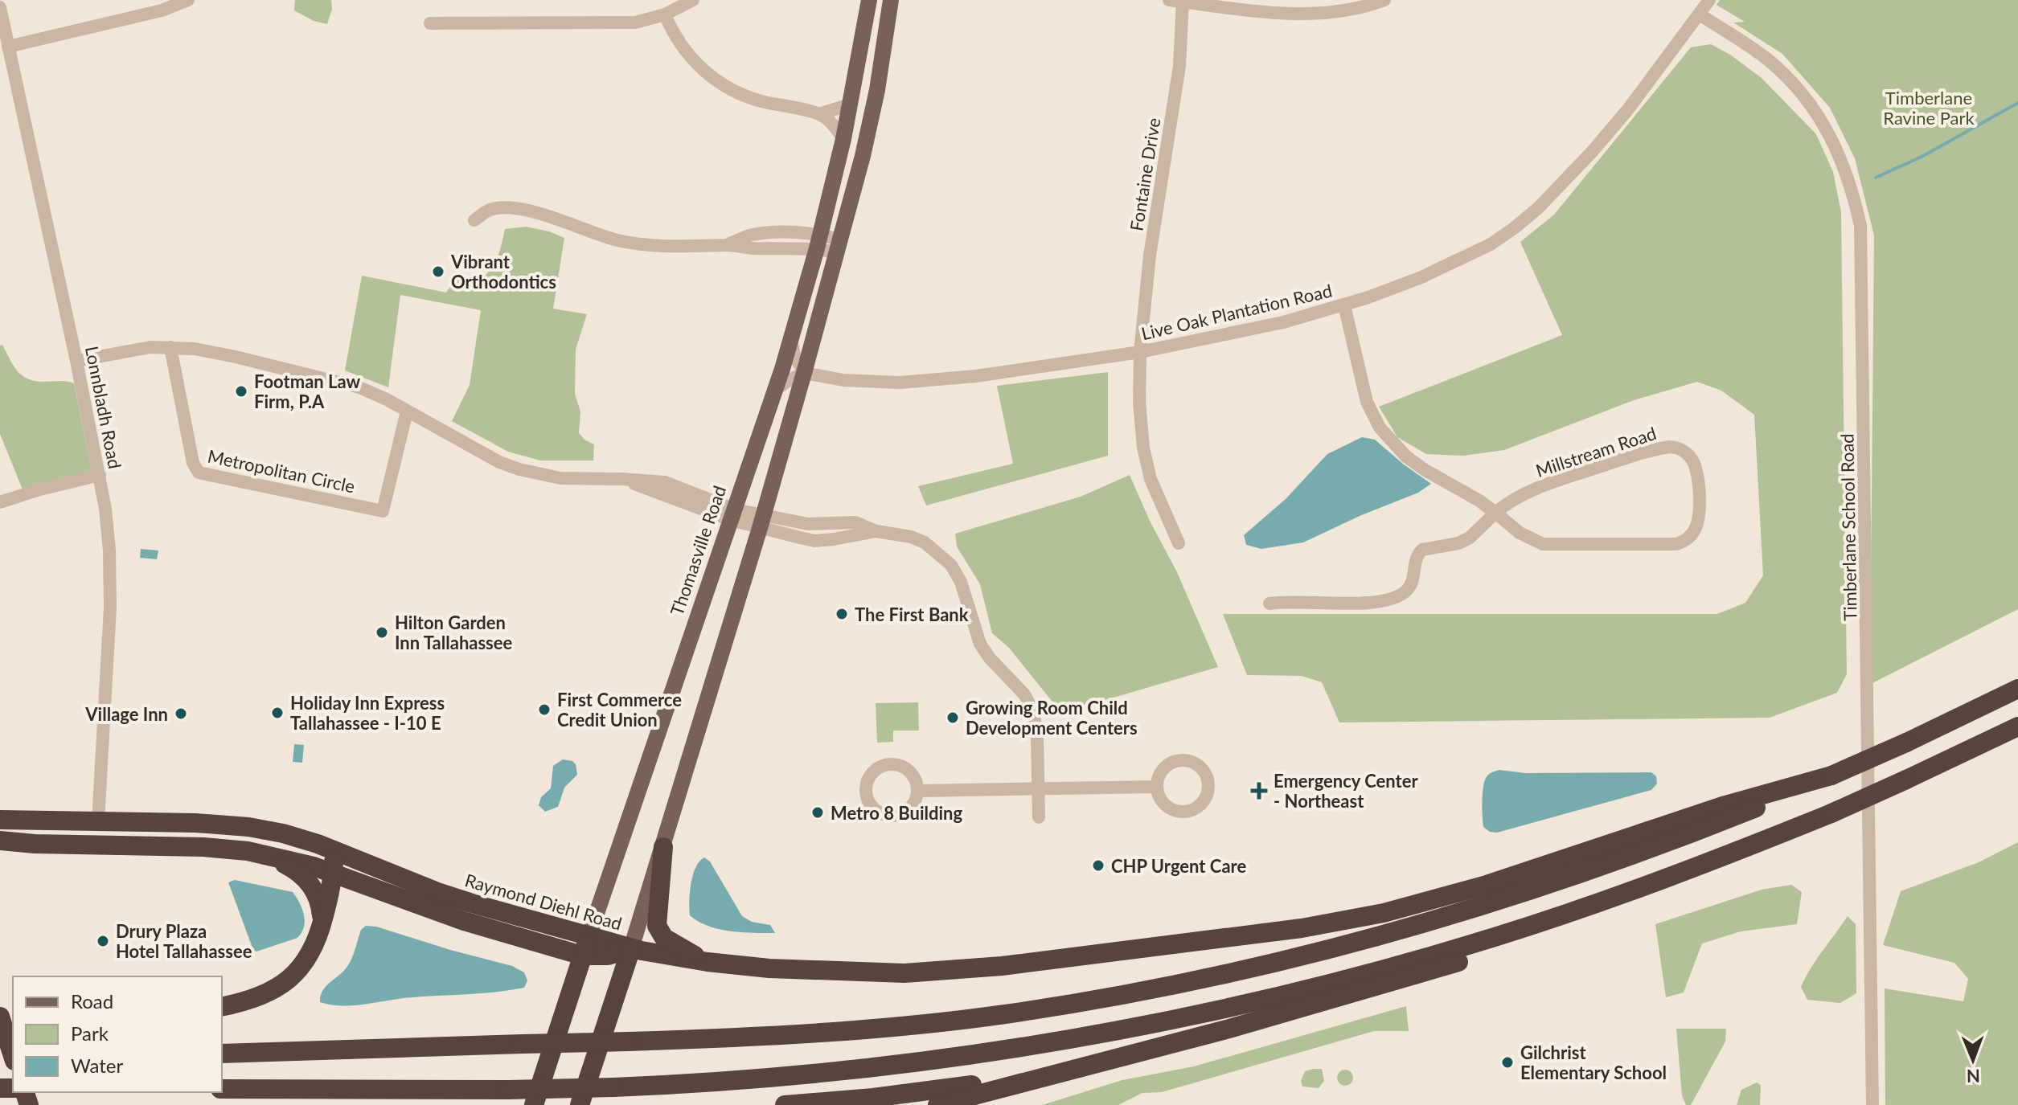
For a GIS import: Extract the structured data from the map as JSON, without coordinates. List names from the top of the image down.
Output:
{
  "streets": {
    "highway": ["Thomasville Road", "Raymond Diehl Road"],
    "street": [
      "Fontaine Drive",
      "Live Oak Plantation Road",
      "Lonnbladh Road",
      "Millstream Road",
      "Metropolitan Circle",
      "Timberlane School Road"
    ]
  },
  "crossings": [
    ["Fontaine Drive", "Live Oak Plantation Road"],
    ["Live Oak Plantation Road", "Millstream Road"],
    ["Live Oak Plantation Road", "Timberlane School Road"],
    ["Lonnbladh Road", "Raymond Diehl Road"],
    ["Thomasville Road", "Raymond Diehl Road"]
  ],
  "parks": ["Timberlane Ravine Park"],
  "places": {
    "other": [
      "Vibrant Orthodontics",
      "Footman Law Firm, P.A",
      "The First Bank",
      "Hilton Garden Inn Tallahassee",
      "First Commerce Credit Union",
      "Holiday Inn Express Tallahassee - I-10 E",
      "Village Inn",
      "Growing Room Child Development Centers",
      "Metro 8 Building",
      "CHP Urgent Care",
      "Drury Plaza Hotel Tallahassee",
      "Gilchrist Elementary School"
    ],
    "health": ["Emergency Center - Northeast"]
  },
  "legend": ["Road", "Park", "Water"],
  "north": "bottom"
}
